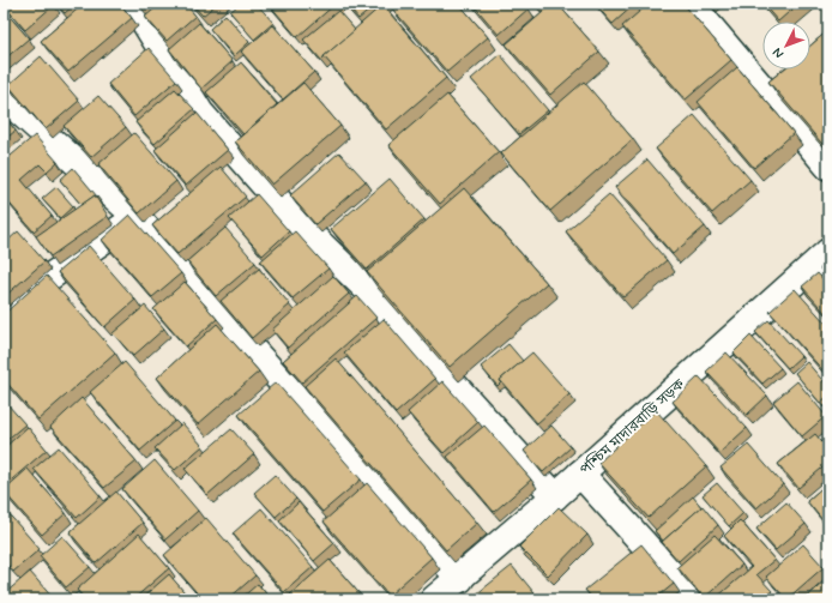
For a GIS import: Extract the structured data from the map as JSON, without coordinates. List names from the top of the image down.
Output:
{
  "streets": {
    "street": ["পশ্চিম মাদারবাড়ি সড়ক"]
  },
  "north": "bottom left"
}
